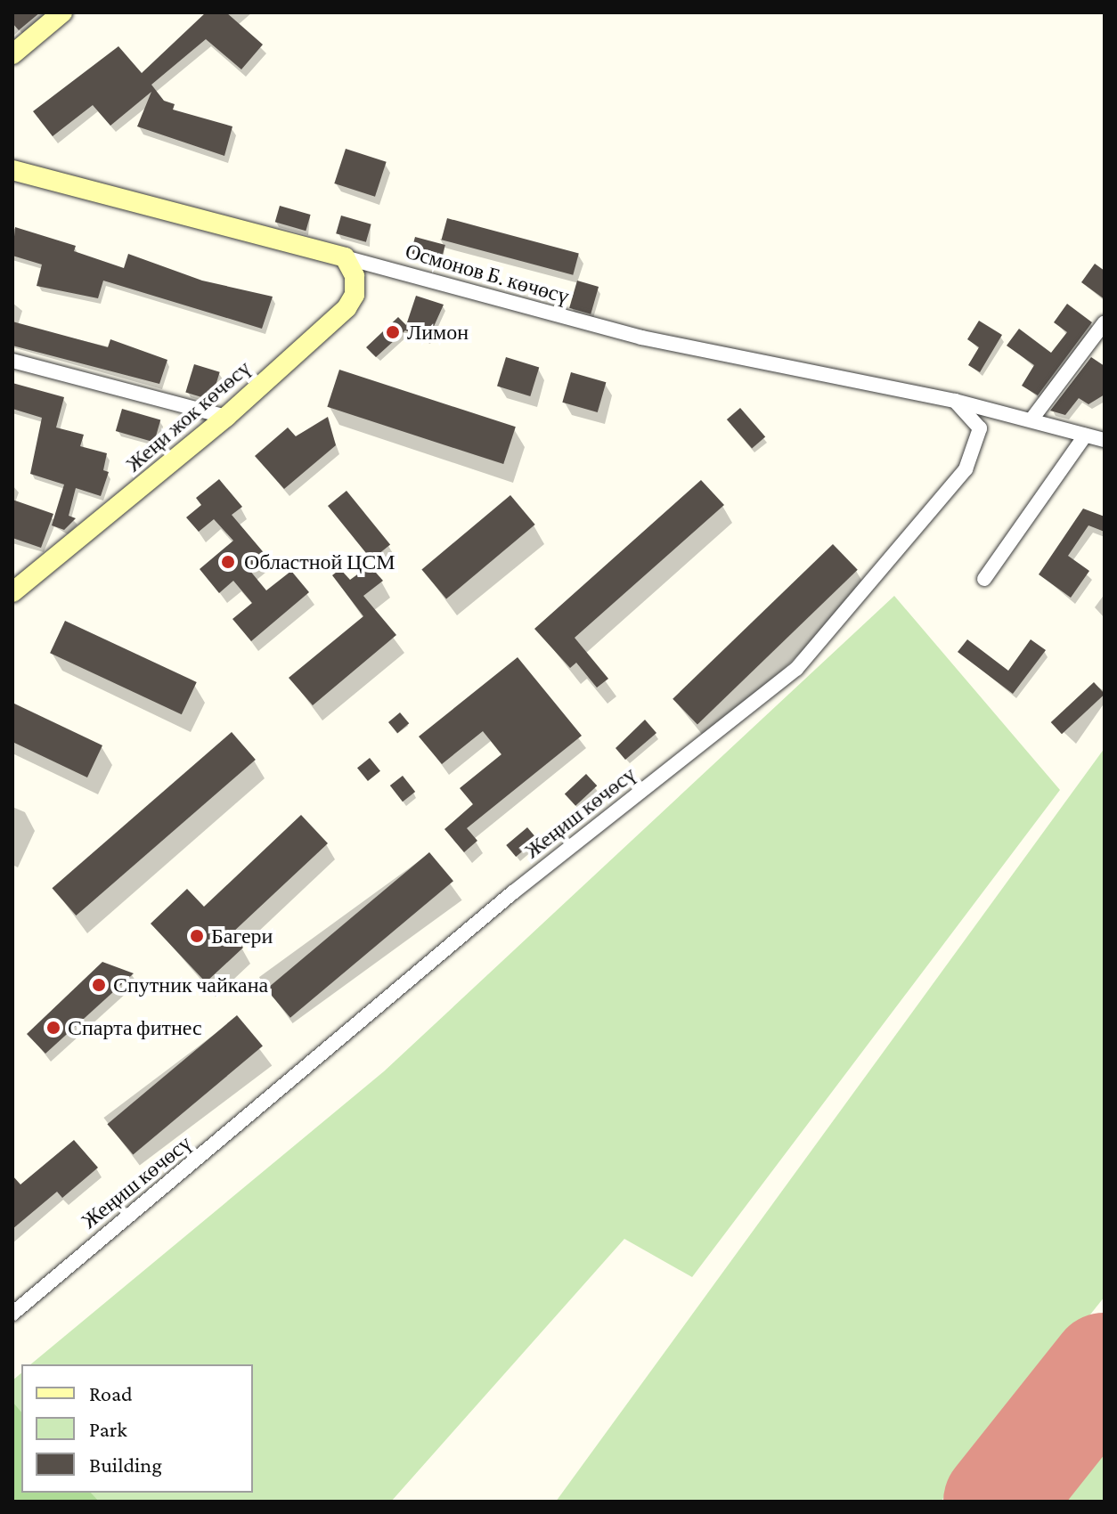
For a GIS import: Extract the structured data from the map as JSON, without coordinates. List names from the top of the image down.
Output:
{
  "streets": {
    "main road": ["Осмонов Б. көчөсү", "Жеңи жок көчөсү"],
    "street": ["Жеңиш көчөсү"]
  },
  "crossings": [
    ["Осмонов Б. көчөсү", "Жеңи жок көчөсү"],
    ["Осмонов Б. көчөсү", "Жеңиш көчөсү"]
  ],
  "places": [
    "Лимон",
    "Областной ЦСМ",
    "Багери",
    "Спутник чайкана",
    "Спарта фитнес"
  ],
  "legend": ["Road", "Park", "Building"]
}
